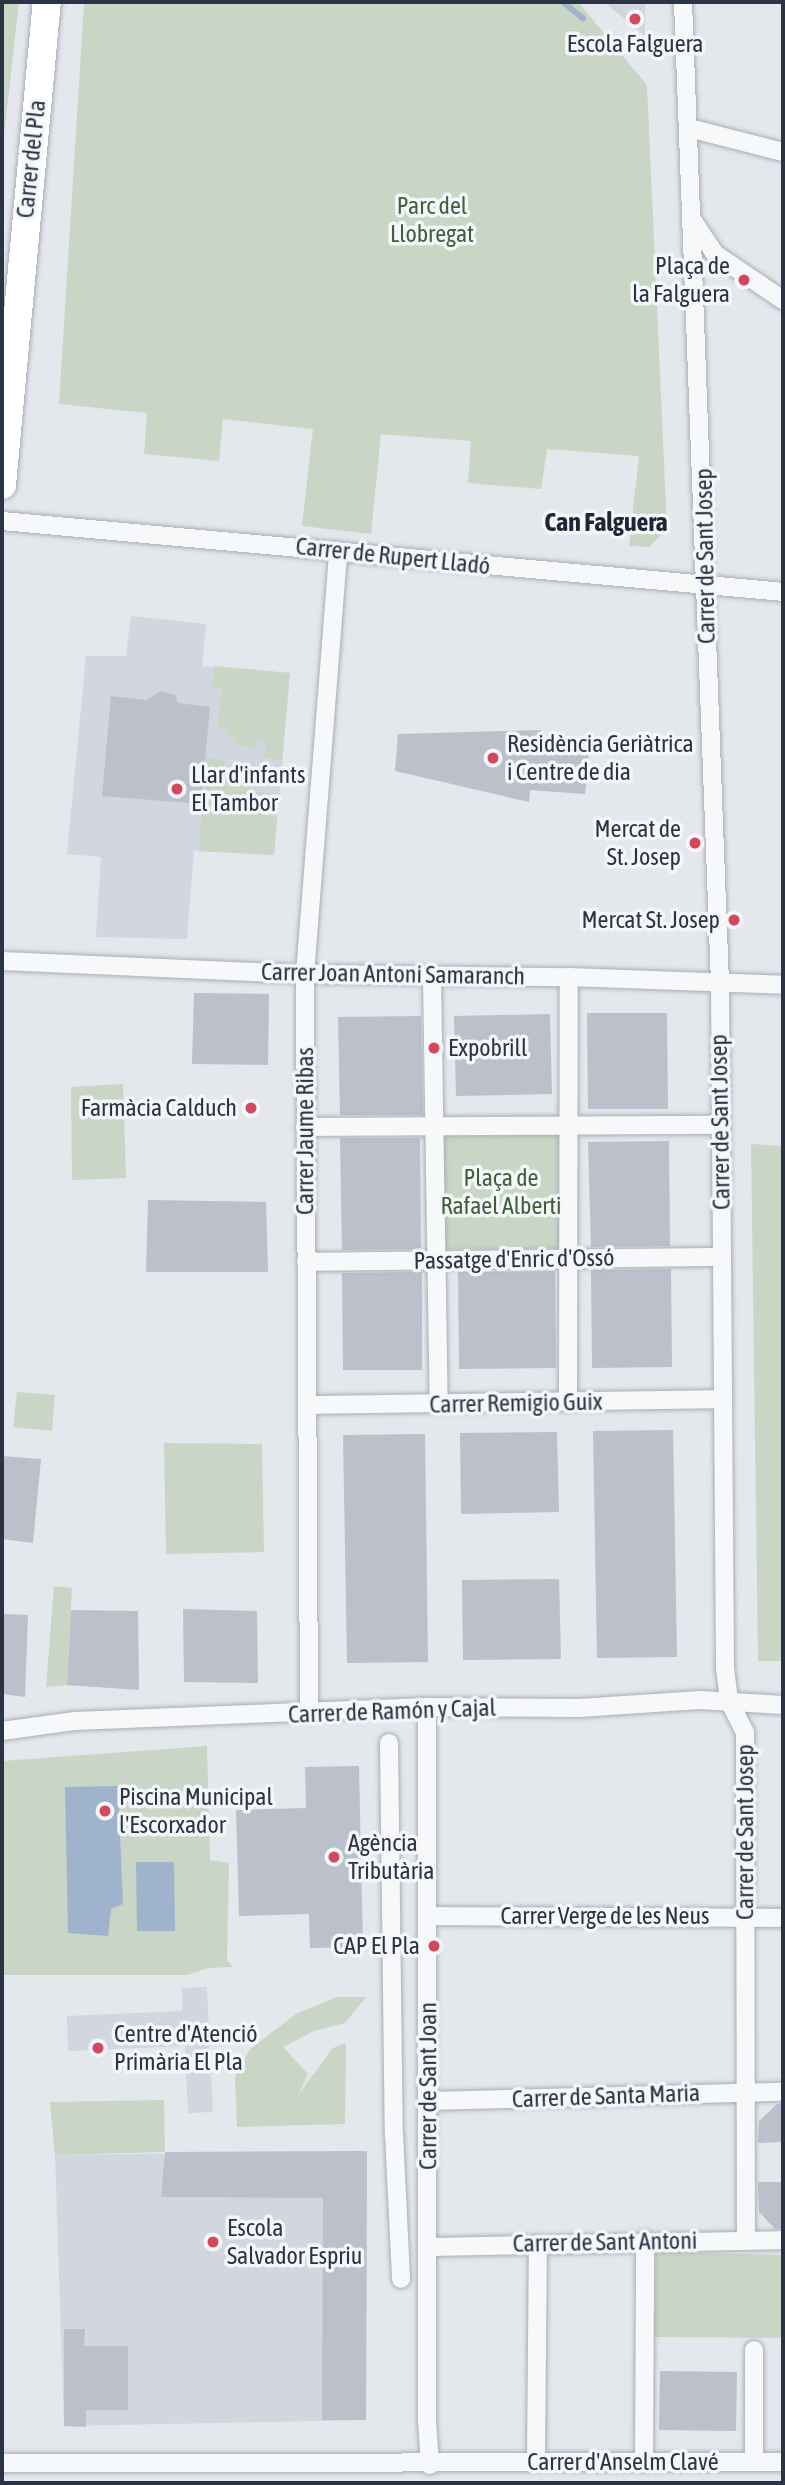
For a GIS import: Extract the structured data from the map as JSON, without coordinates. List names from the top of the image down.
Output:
{
  "streets": {
    "main road": ["Carrer del Pla"],
    "street": [
      "Carrer de Rupert Lladó",
      "Carrer de Sant Josep",
      "Carrer Joan Antoni Samaranch",
      "Carrer Jaume Ribas",
      "Passatge d'Enric d'Ossó",
      "Carrer Remigio Guix",
      "Carrer de Ramón y Cajal",
      "Carrer Verge de les Neus",
      "Carrer de Sant Joan",
      "Carrer de Santa Maria",
      "Carrer de Sant Antoni",
      "Carrer d'Anselm Clavé"
    ]
  },
  "crossings": [
    ["Carrer de Rupert Lladó", "Carrer de Sant Josep"],
    ["Carrer de Rupert Lladó", "Carrer Jaume Ribas"],
    ["Carrer de Sant Josep", "Carrer Joan Antoni Samaranch"],
    ["Carrer de Sant Josep", "Passatge d'Enric d'Ossó"],
    ["Carrer de Sant Josep", "Carrer Remigio Guix"],
    ["Carrer de Sant Josep", "Carrer de Ramón y Cajal"],
    ["Carrer de Sant Josep", "Carrer Verge de les Neus"],
    ["Carrer de Sant Josep", "Carrer de Santa Maria"],
    ["Carrer de Sant Josep", "Carrer de Sant Antoni"],
    ["Carrer Joan Antoni Samaranch", "Carrer Jaume Ribas"],
    ["Carrer Jaume Ribas", "Passatge d'Enric d'Ossó"],
    ["Carrer Jaume Ribas", "Carrer Remigio Guix"],
    ["Carrer Jaume Ribas", "Carrer de Ramón y Cajal"],
    ["Carrer de Ramón y Cajal", "Carrer de Sant Joan"],
    ["Carrer Verge de les Neus", "Carrer de Sant Joan"],
    ["Carrer de Sant Joan", "Carrer de Santa Maria"],
    ["Carrer de Sant Joan", "Carrer de Sant Antoni"],
    ["Carrer de Sant Joan", "Carrer d'Anselm Clavé"]
  ],
  "districts": ["Can Falguera"],
  "parks": ["Parc del Llobregat", "Plaça de Rafael Alberti"],
  "places": [
    "Escola Falguera",
    "Plaça de la Falguera",
    "Residència Geriàtrica i Centre de dia",
    "Llar d'infants El Tambor",
    "Mercat de St. Josep",
    "Mercat St. Josep",
    "Expobrill",
    "Farmàcia Calduch",
    "Piscina Municipal l'Escorxador",
    "Agència Tributària",
    "CAP El Pla",
    "Centre d'Atenció Primària El Pla",
    "Escola Salvador Espriu"
  ]
}
